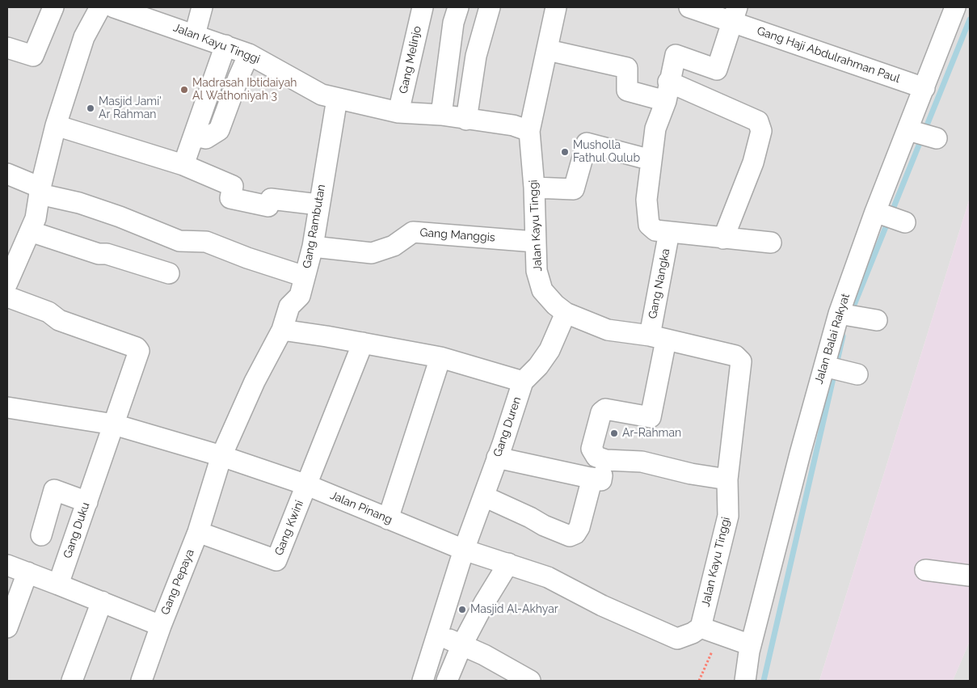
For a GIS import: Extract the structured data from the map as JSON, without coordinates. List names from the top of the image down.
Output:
{
  "streets": {
    "street": [
      "Jalan Kayu Tinggi",
      "Gang Haji Abdulrahman Paul",
      "Gang Melinjo",
      "Gang Rambutan",
      "Gang Manggis",
      "Gang Nangka",
      "Jalan Balai Rakyat",
      "Gang Duren",
      "Jalan Pinang",
      "Gang Kwini",
      "Gang Duku",
      "Gang Pepaya"
    ]
  },
  "crossings": [
    ["Jalan Kayu Tinggi", "Gang Melinjo"],
    ["Jalan Kayu Tinggi", "Gang Rambutan"],
    ["Jalan Kayu Tinggi", "Gang Manggis"],
    ["Jalan Kayu Tinggi", "Gang Nangka"],
    ["Jalan Kayu Tinggi", "Gang Duren"],
    ["Jalan Kayu Tinggi", "Jalan Pinang"],
    ["Gang Haji Abdulrahman Paul", "Jalan Balai Rakyat"],
    ["Gang Rambutan", "Gang Manggis"],
    ["Gang Rambutan", "Jalan Pinang"],
    ["Gang Rambutan", "Gang Pepaya"],
    ["Gang Duren", "Jalan Pinang"],
    ["Jalan Pinang", "Gang Kwini"],
    ["Jalan Pinang", "Gang Duku"],
    ["Jalan Pinang", "Gang Pepaya"],
    ["Gang Kwini", "Gang Pepaya"],
    ["Gang Duku", "Gang Pepaya"]
  ],
  "places": [
    "Madrasah Ibtidaiyah Al Wathoniyah 3",
    "Masjid Jami' Ar Rahman",
    "Musholla Fathul Qulub",
    "Ar-Rahman",
    "Masjid Al-Akhyar"
  ]
}
